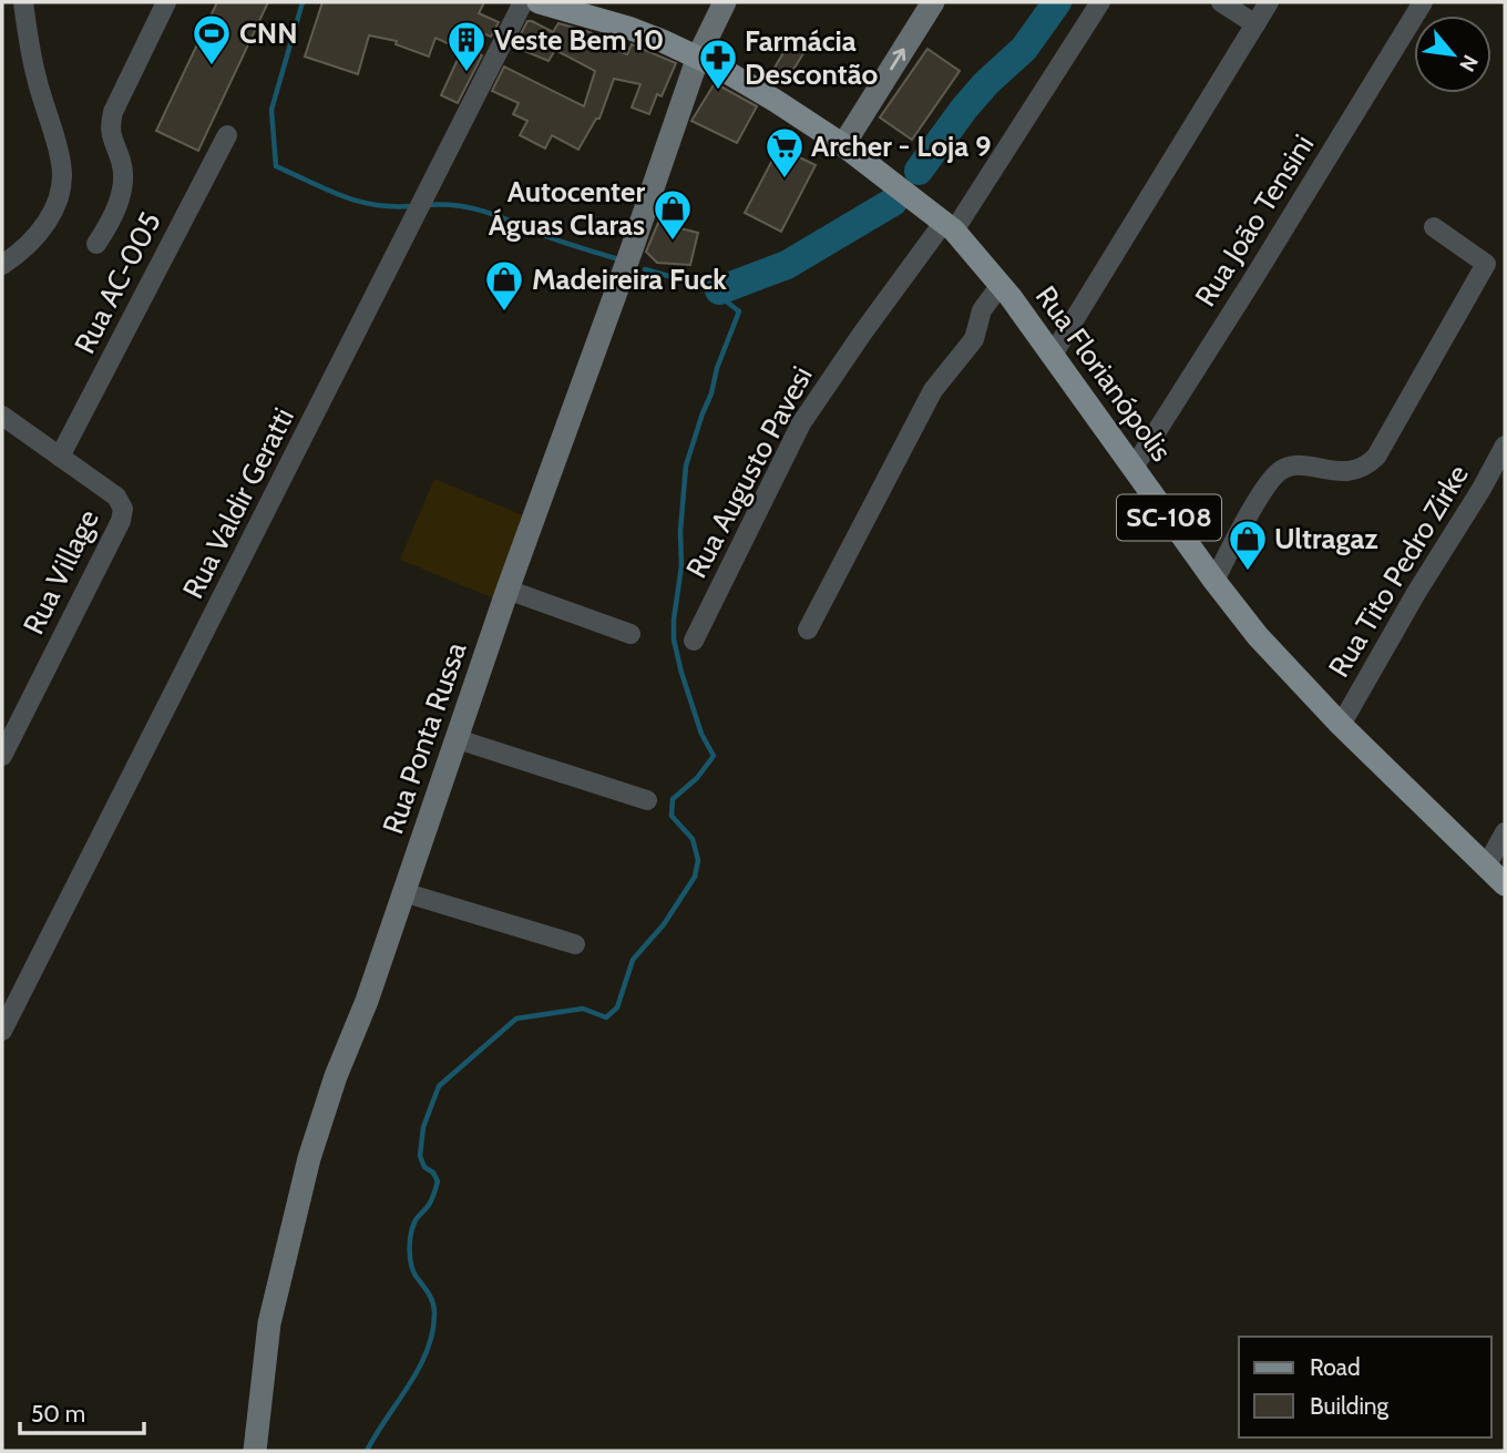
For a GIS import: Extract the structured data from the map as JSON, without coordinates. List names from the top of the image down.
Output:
{
  "streets": {
    "main road": ["Rua Florianópolis", "SC-108"],
    "street": [
      "Rua João Tensini",
      "Rua AC-005",
      "Rua Augusto Pavesi",
      "Rua Valdir Geratti",
      "Rua Tito Pedro Zirke",
      "Rua Village",
      "Rua Ponta Russa"
    ]
  },
  "crossings": [
    ["Rua João Tensini", "Rua Florianópolis"],
    ["Rua AC-005", "Rua Village"],
    ["Rua Florianópolis", "Rua Augusto Pavesi"],
    ["Rua Florianópolis", "SC-108"],
    ["Rua Florianópolis", "Rua Tito Pedro Zirke"],
    ["Rua Florianópolis", "Rua Ponta Russa"],
    ["SC-108", "Rua Ponta Russa"]
  ],
  "places": {
    "sports": ["CNN"],
    "building": ["Veste Bem 10"],
    "pharmacy": ["Farmácia Descontão"],
    "supermarket": ["Archer - Loja 9"],
    "shop": ["Autocenter Águas Claras", "Madeireira Fuck", "Ultragaz"]
  },
  "legend": ["Road", "Building"],
  "scale_bar": "50 m",
  "north": "bottom right"
}
